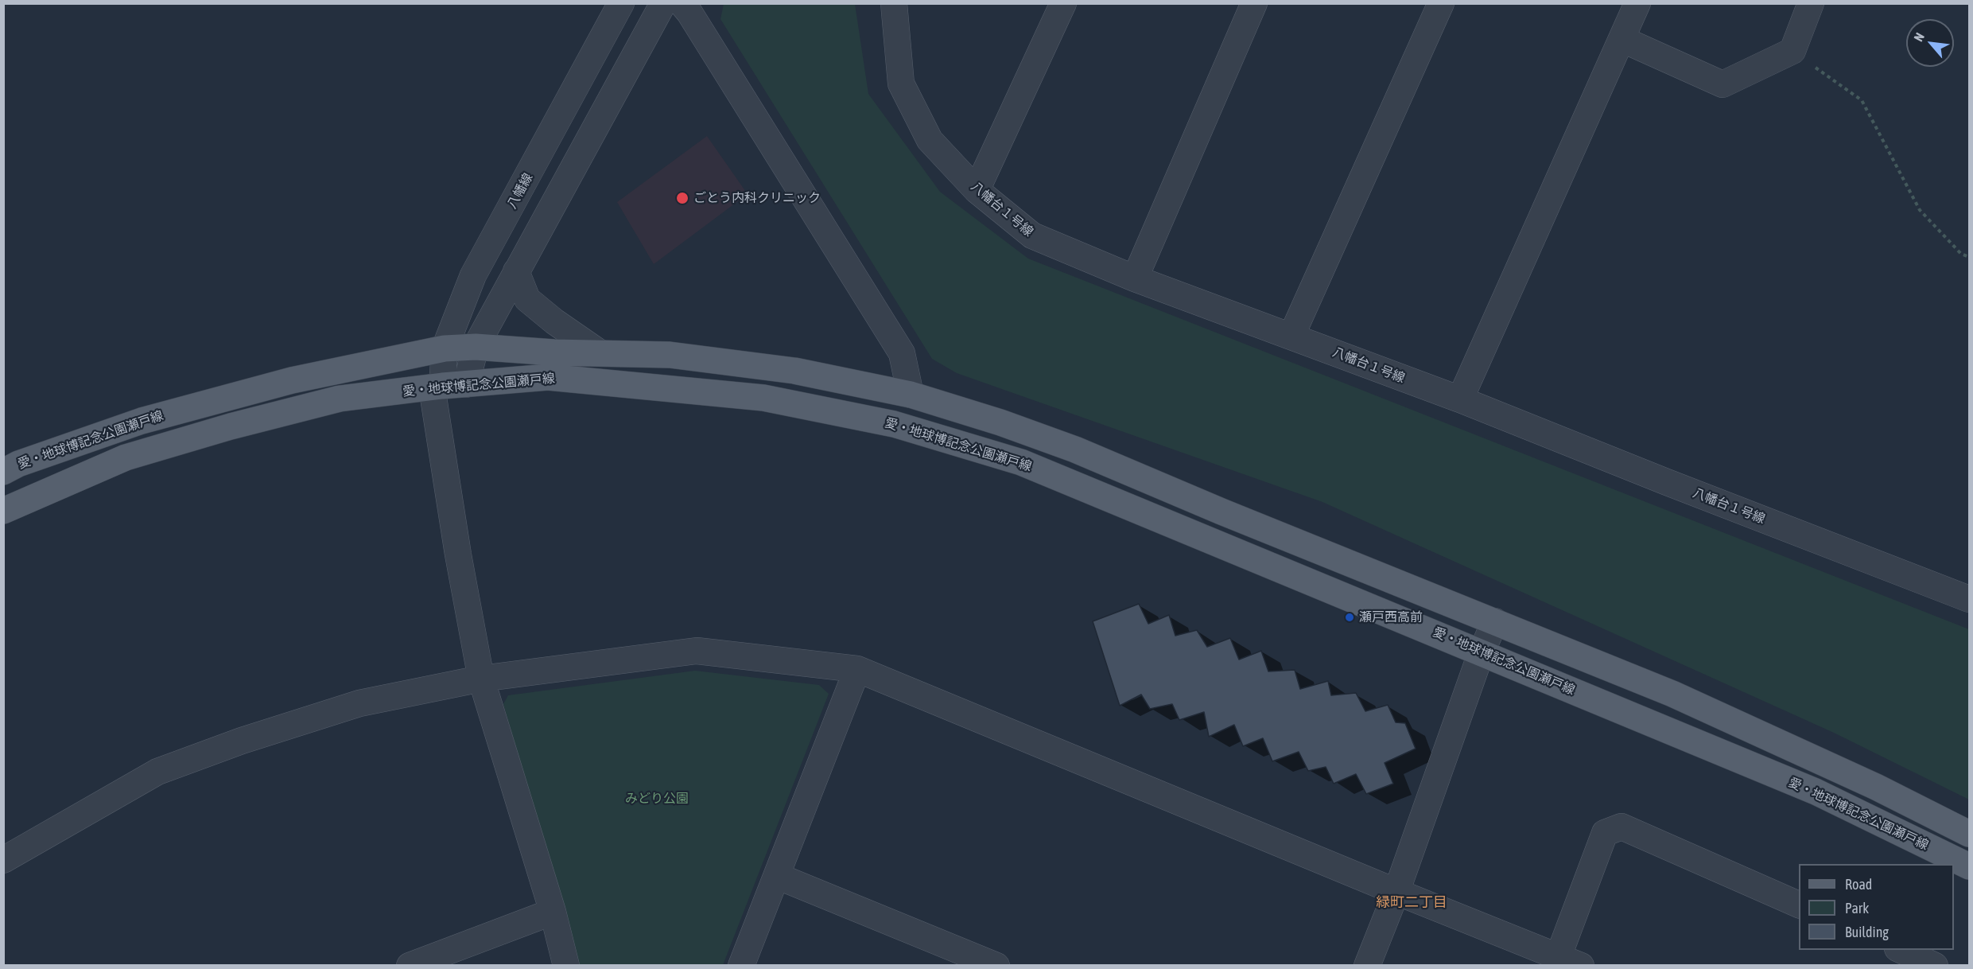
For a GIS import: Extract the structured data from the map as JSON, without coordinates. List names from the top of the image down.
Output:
{
  "streets": {
    "main road": ["愛・地球博記念公園瀬戸線"],
    "street": ["八幡線", "八幡台１号線"]
  },
  "crossings": [
    ["八幡線", "愛・地球博記念公園瀬戸線"]
  ],
  "districts": ["緑町二丁目"],
  "parks": ["みどり公園"],
  "places": ["ごとう内科クリニック", "瀬戸西高前"],
  "legend": ["Road", "Park", "Building"],
  "north": "top left"
}
